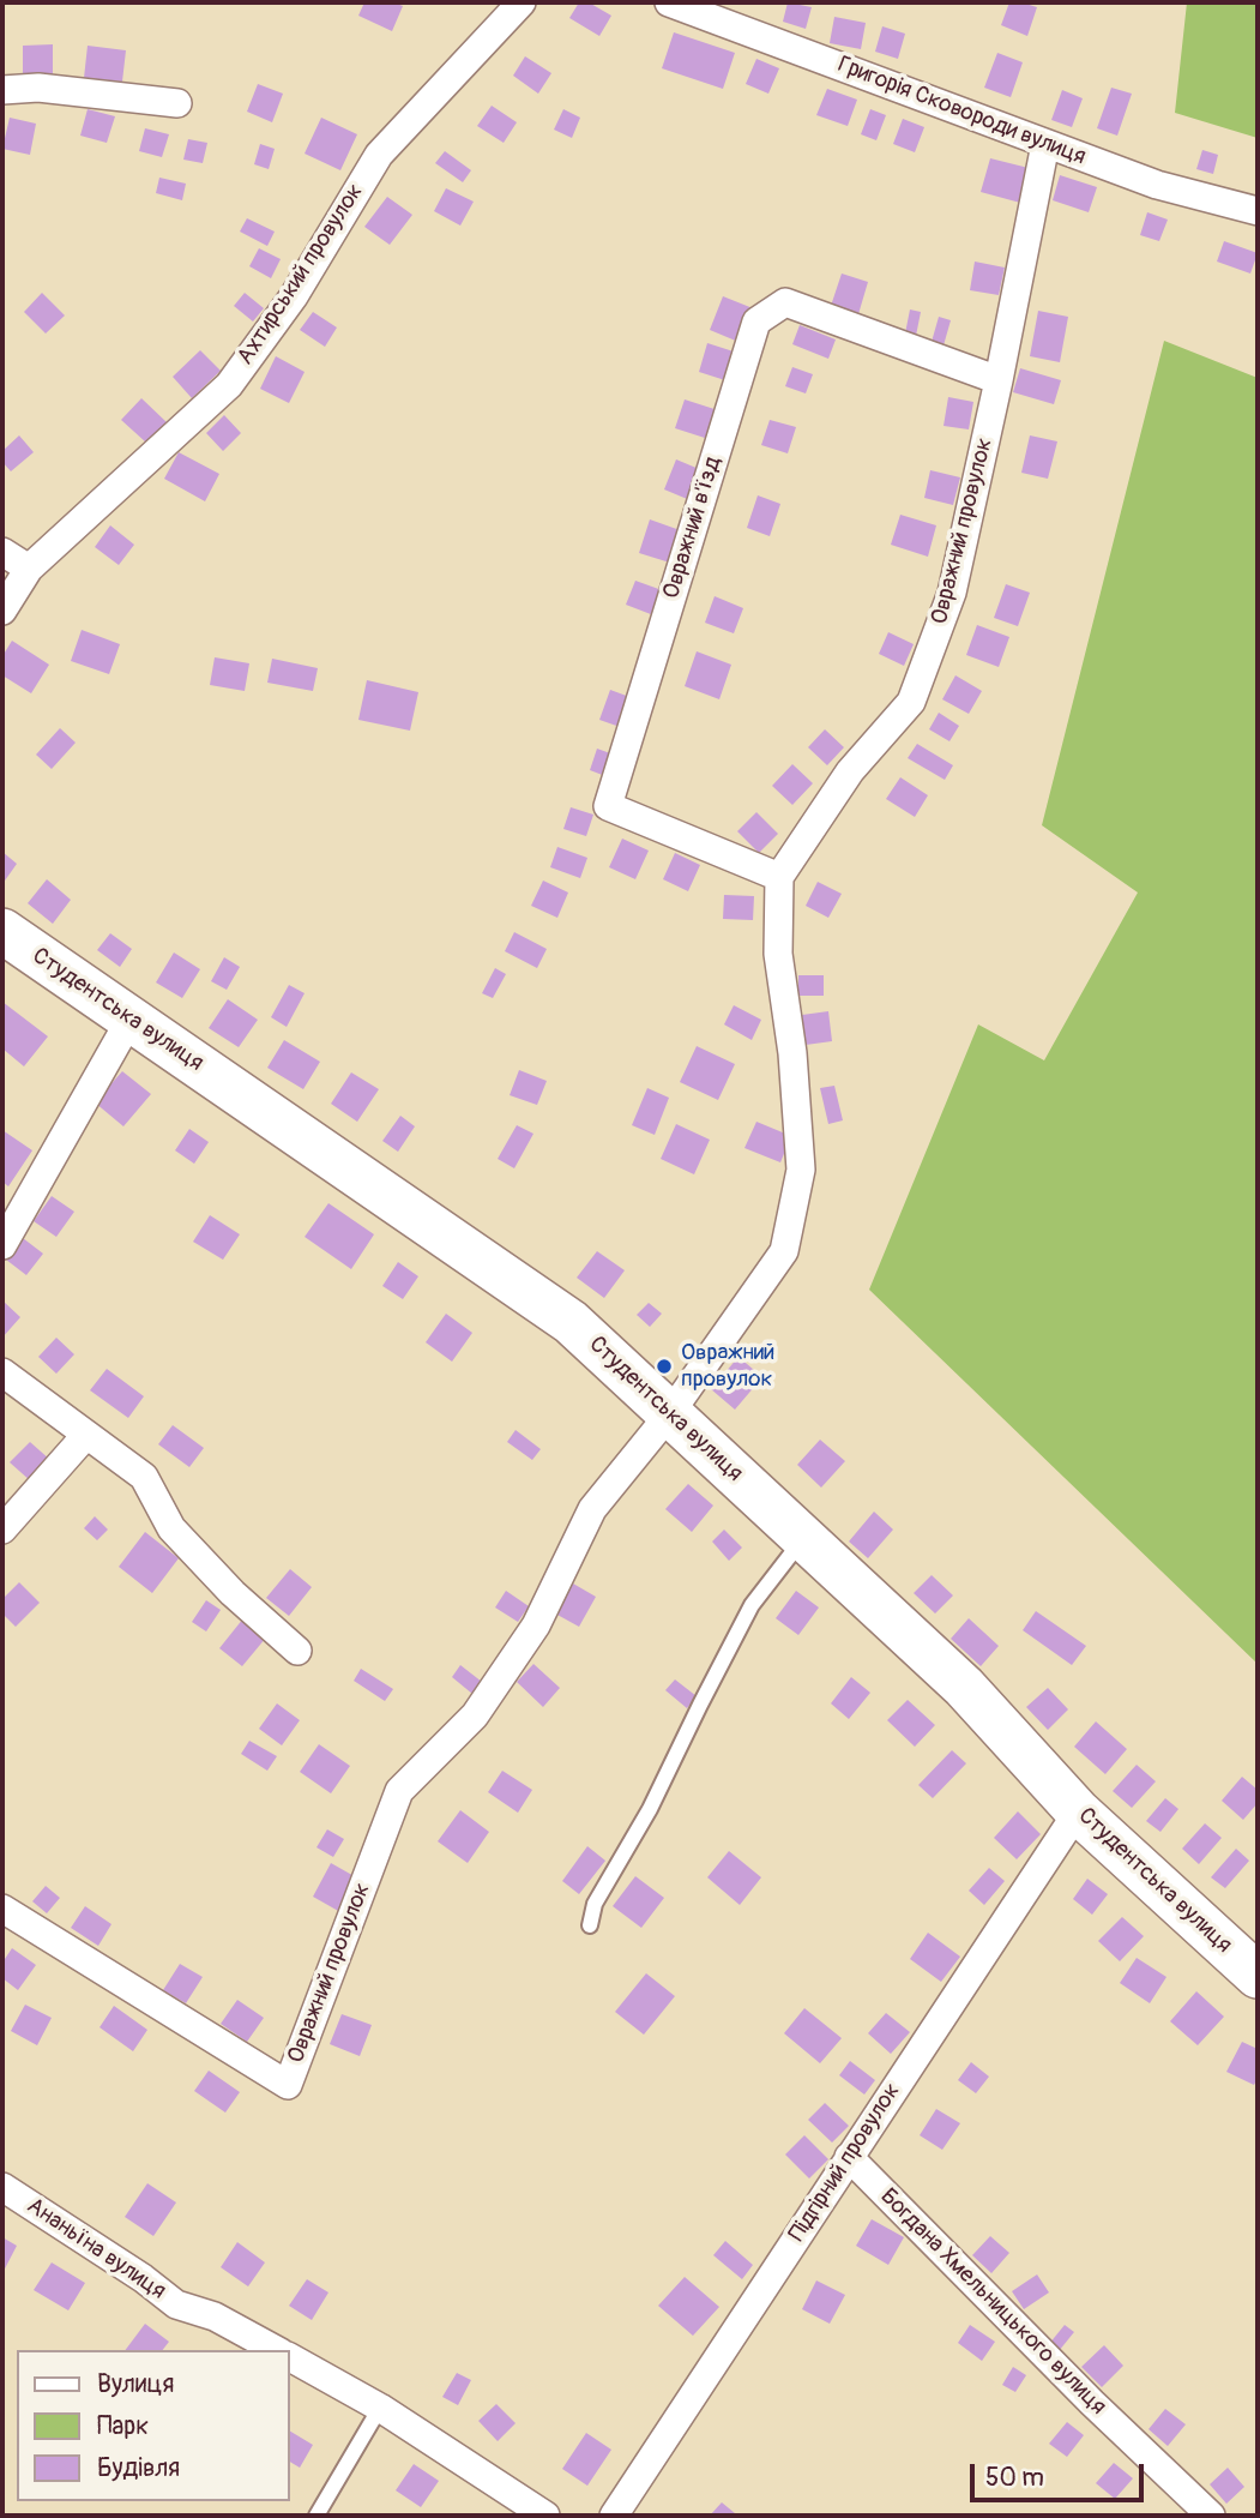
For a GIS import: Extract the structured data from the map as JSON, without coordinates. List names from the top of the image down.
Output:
{
  "streets": {
    "main road": ["Студентська вулиця"],
    "street": [
      "Григорія Сковороди вулиця",
      "Ахтирський провулок",
      "Овражний в'їзд",
      "Овражний провулок",
      "Підгірний провулок",
      "Ананьїна вулиця",
      "Богдана Хмельницького вулиця"
    ]
  },
  "crossings": [
    ["Григорія Сковороди вулиця", "Овражний провулок"],
    ["Овражний в'їзд", "Овражний провулок"],
    ["Овражний провулок", "Студентська вулиця"],
    ["Студентська вулиця", "Підгірний провулок"],
    ["Підгірний провулок", "Богдана Хмельницького вулиця"]
  ],
  "places": ["Овражний провулок"],
  "legend": ["Вулиця", "Парк", "Будівля"],
  "scale_bar": "50 m"
}
